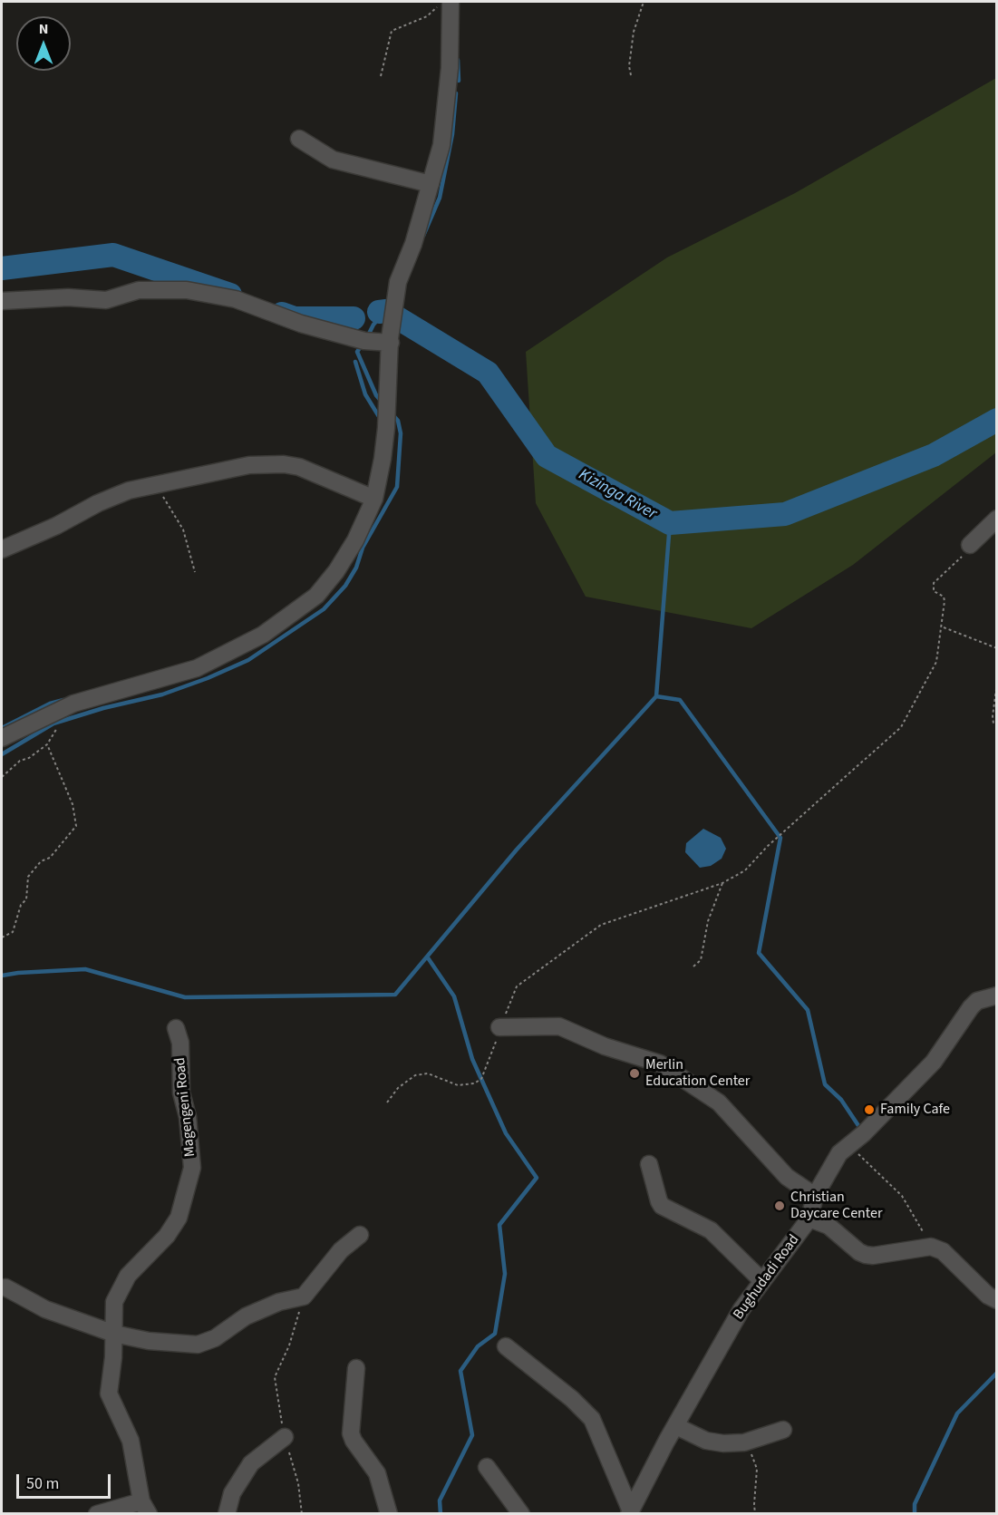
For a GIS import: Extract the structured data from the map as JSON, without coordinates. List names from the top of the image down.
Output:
{
  "streets": {
    "street": ["Magengeni Road", "Bughudadi Road"]
  },
  "water": ["Kizinga River"],
  "places": ["Merlin Education Center", "Family Cafe", "Christian Daycare Center"],
  "scale_bar": "50 m",
  "north": "top"
}
